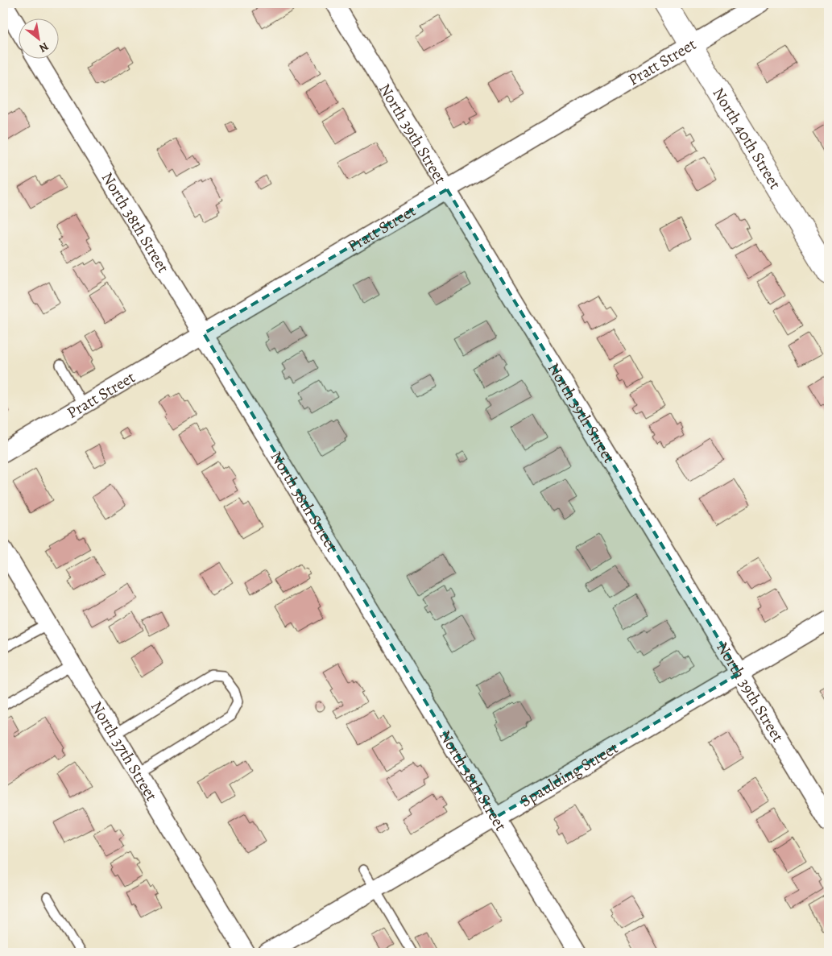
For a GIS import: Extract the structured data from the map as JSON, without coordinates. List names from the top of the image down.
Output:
{
  "streets": {
    "street": [
      "Pratt Street",
      "North 39th Street",
      "North 40th Street",
      "North 38th Street",
      "North 37th Street",
      "Spaulding Street"
    ]
  },
  "crossings": [
    ["Pratt Street", "North 39th Street"],
    ["Pratt Street", "North 40th Street"],
    ["Pratt Street", "North 38th Street"],
    ["North 39th Street", "Spaulding Street"],
    ["North 38th Street", "Spaulding Street"]
  ],
  "north": "bottom right"
}
